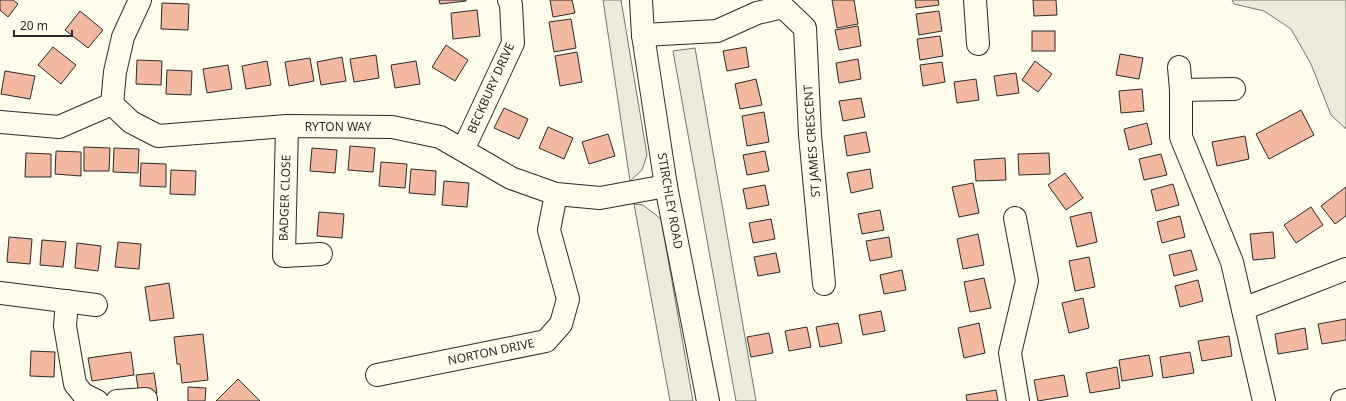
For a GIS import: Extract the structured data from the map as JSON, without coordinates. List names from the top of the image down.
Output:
{
  "streets": {
    "street": [
      "BECKBURY DRIVE",
      "RYTON WAY",
      "ST JAMES CRESCENT",
      "BADGER CLOSE",
      "STIRCHLEY ROAD",
      "NORTON DRIVE"
    ]
  },
  "crossings": [
    ["BECKBURY DRIVE", "RYTON WAY"],
    ["RYTON WAY", "BADGER CLOSE"],
    ["RYTON WAY", "STIRCHLEY ROAD"],
    ["RYTON WAY", "NORTON DRIVE"],
    ["ST JAMES CRESCENT", "STIRCHLEY ROAD"]
  ],
  "scale_bar": "20 m"
}
